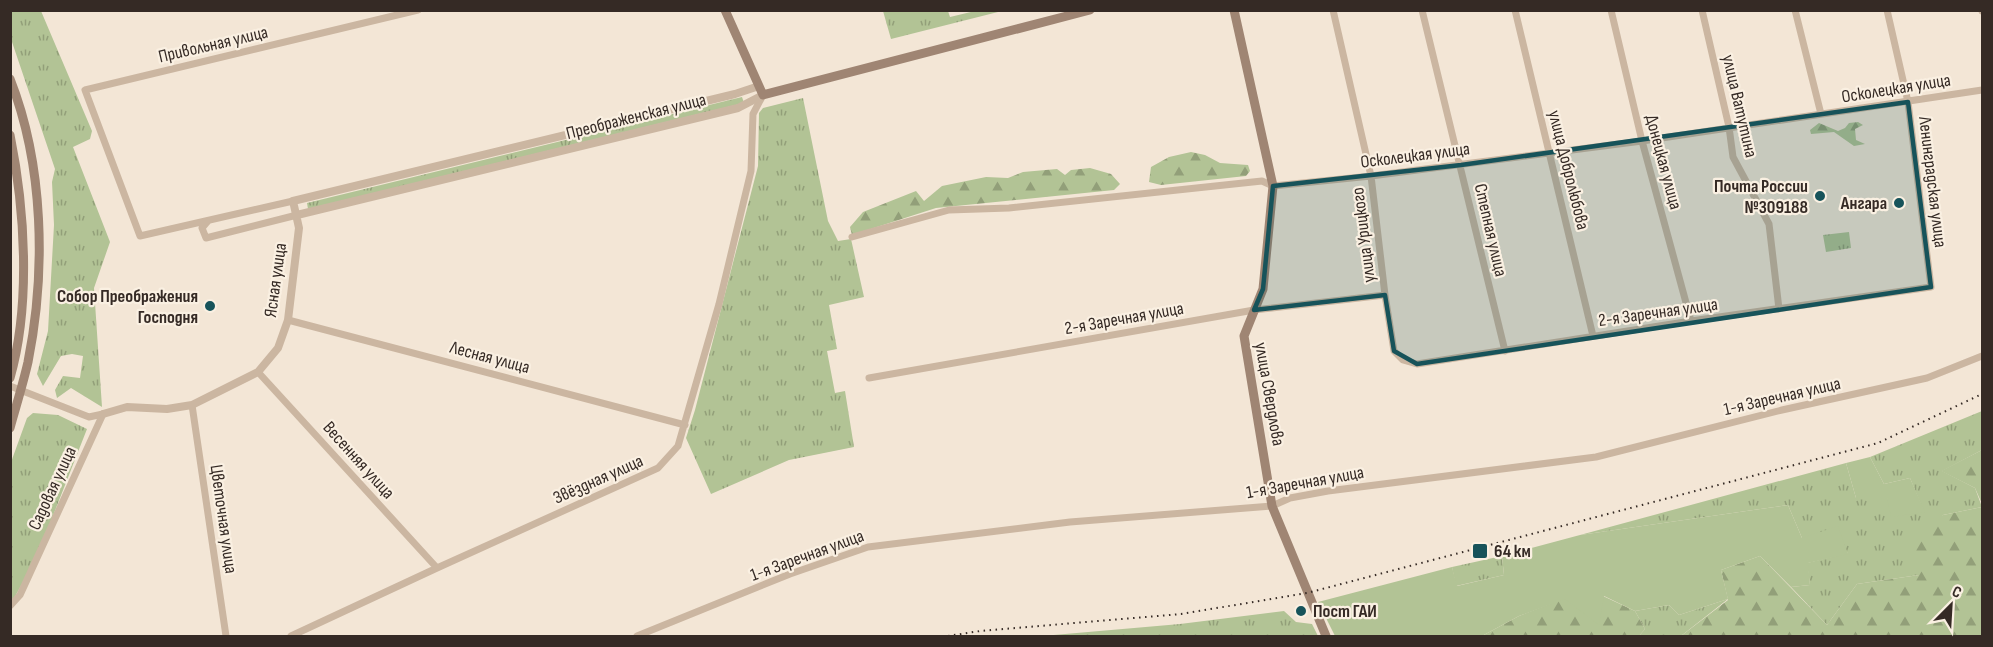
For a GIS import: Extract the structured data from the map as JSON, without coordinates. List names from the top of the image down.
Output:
{
  "streets": {
    "main road": ["Преображенская улица", "улица Свердлова"],
    "street": [
      "Привольная улица",
      "Осколецкая улица",
      "улица Ватутина",
      "Донецкая улица",
      "улица Добролюбова",
      "Ленинградская улица",
      "Степная улица",
      "улица Урицкого",
      "Ясная улица",
      "2-я Заречная улица",
      "Лесная улица",
      "1-я Заречная улица",
      "Весенняя улица",
      "Звёздная улица",
      "Садовая улица",
      "Цветочная улица"
    ]
  },
  "crossings": [
    ["Привольная улица", "Преображенская улица"],
    ["Осколецкая улица", "улица Ватутина"],
    ["Осколецкая улица", "Донецкая улица"],
    ["Осколецкая улица", "улица Добролюбова"],
    ["Осколецкая улица", "Ленинградская улица"],
    ["Осколецкая улица", "Степная улица"],
    ["Осколецкая улица", "улица Урицкого"],
    ["Осколецкая улица", "улица Свердлова"],
    ["улица Ватутина", "2-я Заречная улица"],
    ["Преображенская улица", "Ясная улица"],
    ["Преображенская улица", "Звёздная улица"],
    ["Донецкая улица", "2-я Заречная улица"],
    ["улица Добролюбова", "2-я Заречная улица"],
    ["Ленинградская улица", "2-я Заречная улица"],
    ["Степная улица", "2-я Заречная улица"],
    ["улица Урицкого", "2-я Заречная улица"],
    ["Ясная улица", "Лесная улица"],
    ["Ясная улица", "Весенняя улица"],
    ["Ясная улица", "Садовая улица"],
    ["Ясная улица", "Цветочная улица"],
    ["2-я Заречная улица", "улица Свердлова"],
    ["Лесная улица", "Звёздная улица"],
    ["улица Свердлова", "1-я Заречная улица"],
    ["Весенняя улица", "Звёздная улица"]
  ],
  "places": {
    "other": [
      "Почта России №309188",
      "Ангара",
      "Собор Преображения Господня",
      "Пост ГАИ"
    ],
    "transit": ["64 км"]
  },
  "north": "top right"
}
